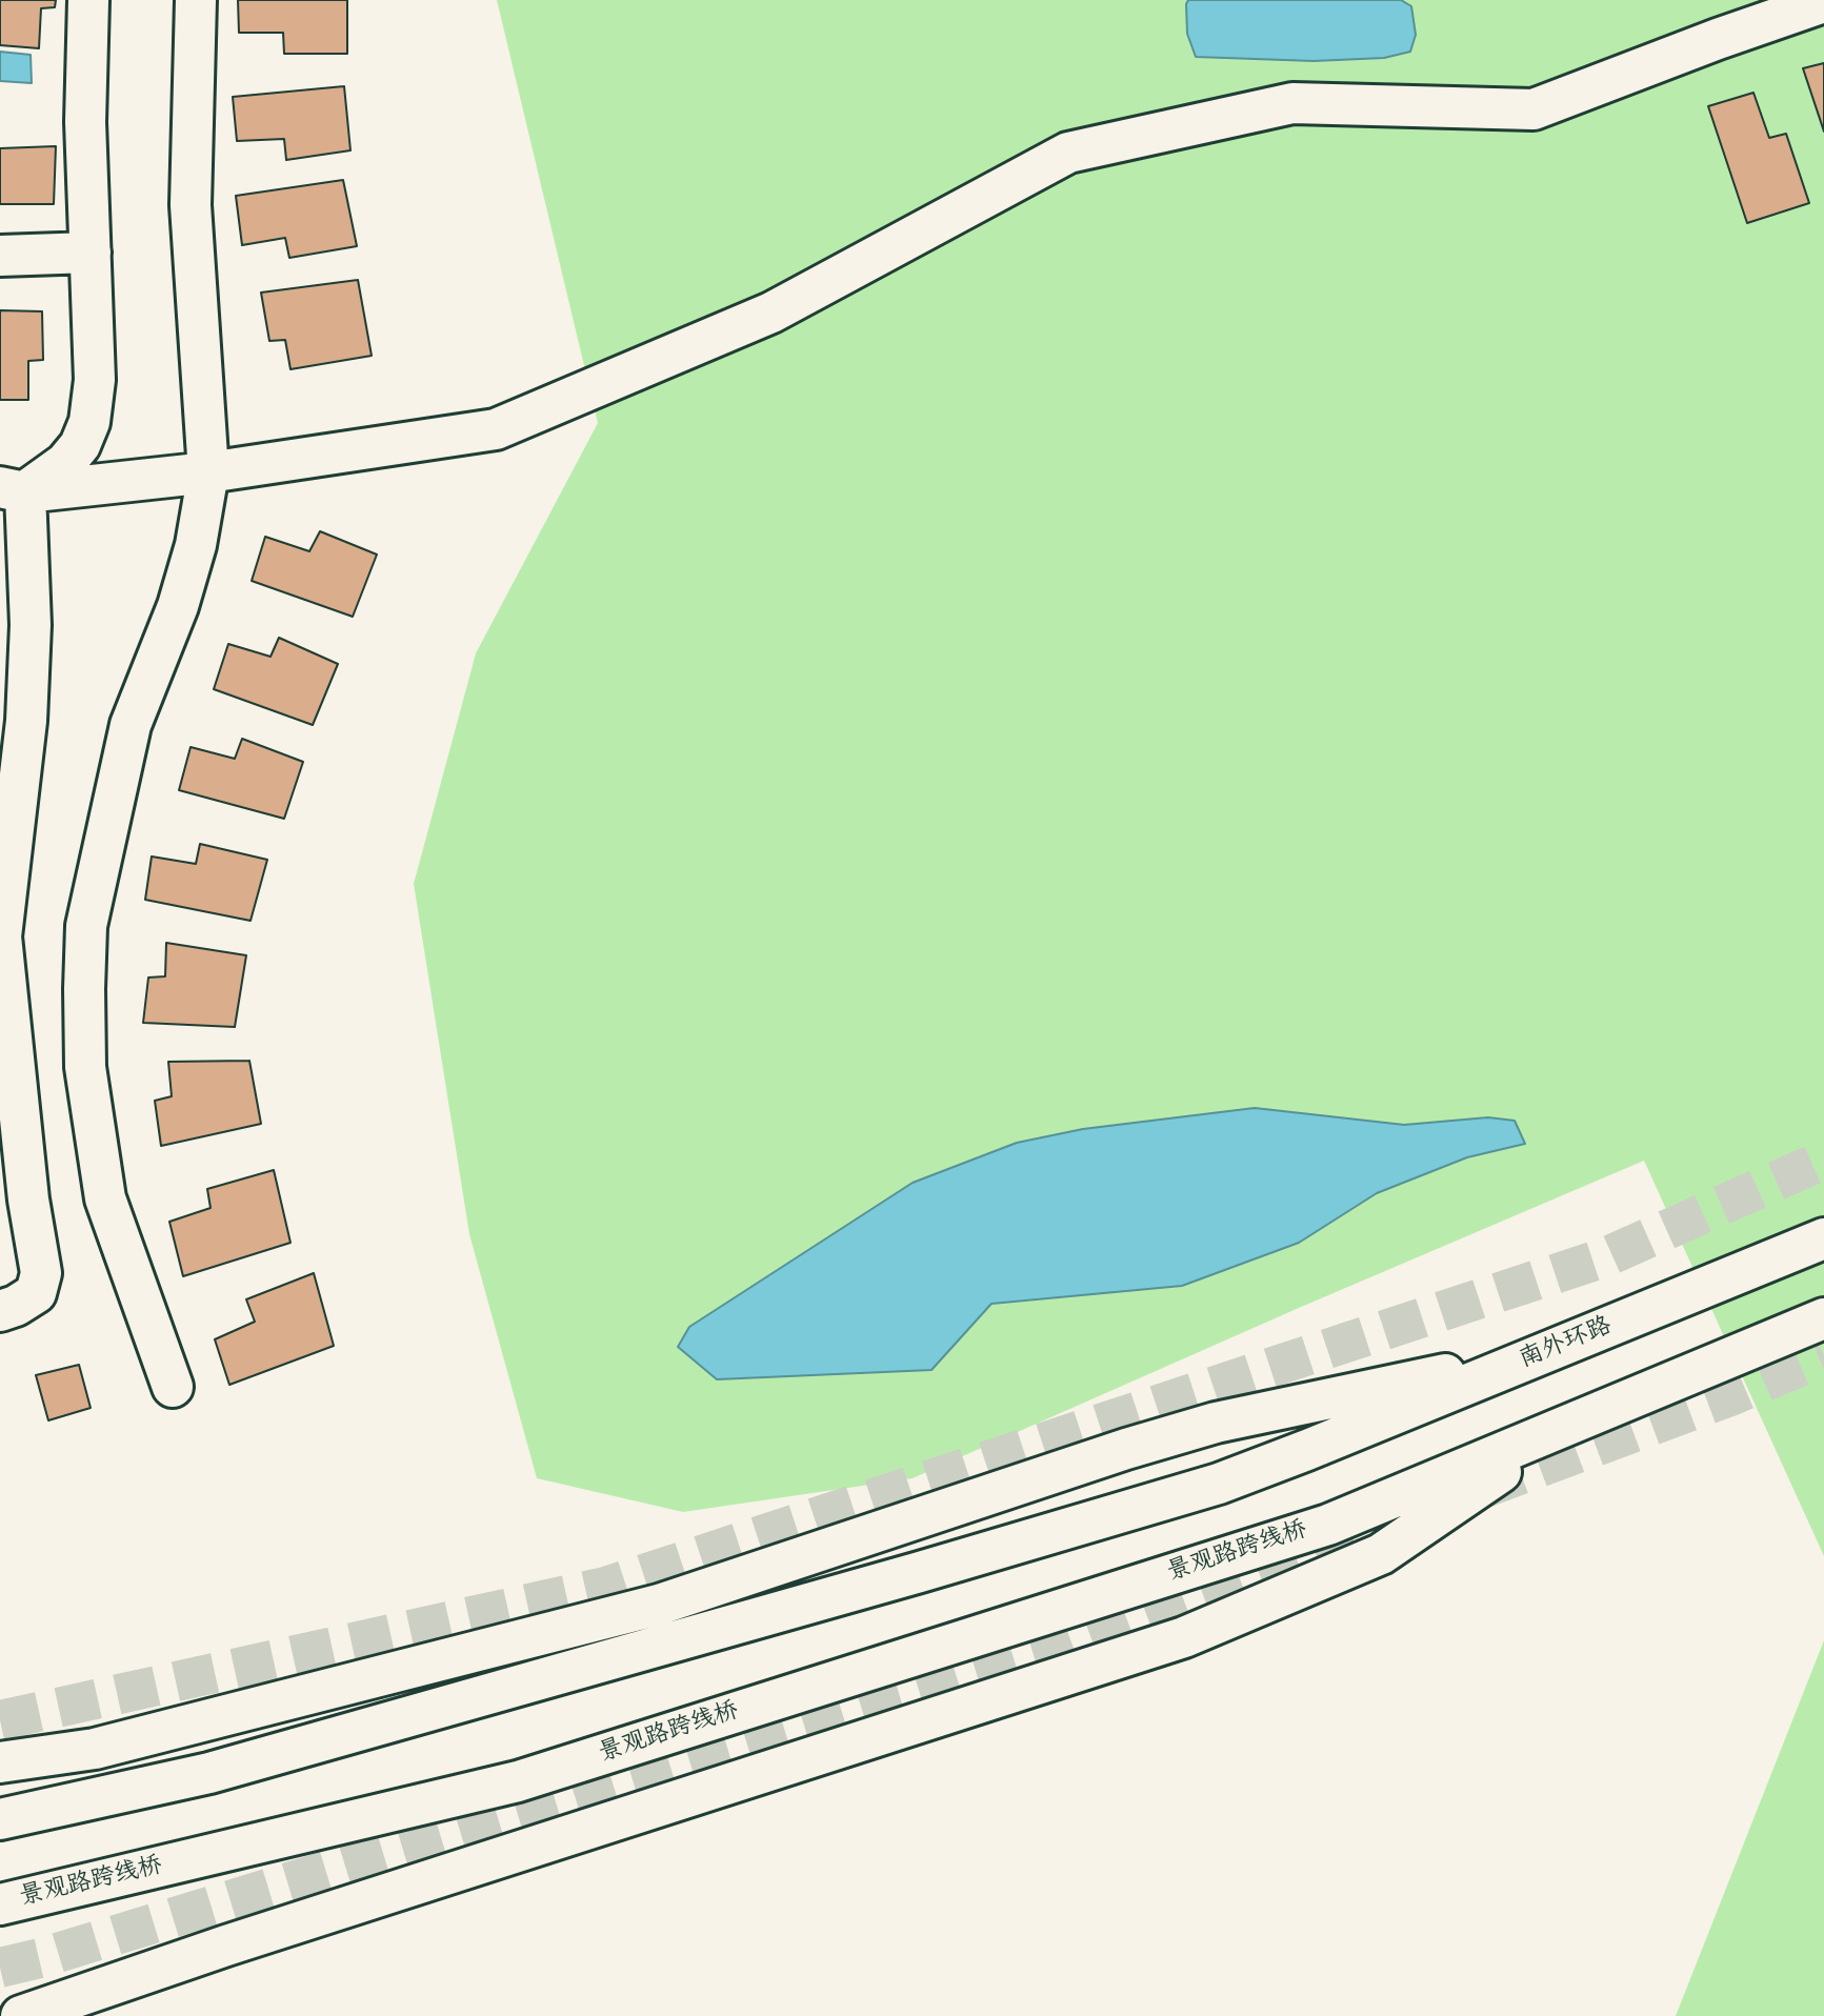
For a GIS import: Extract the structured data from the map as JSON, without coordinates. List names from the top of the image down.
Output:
{
  "streets": {
    "main road": ["南外环路", "景观路跨线桥"]
  }
}
